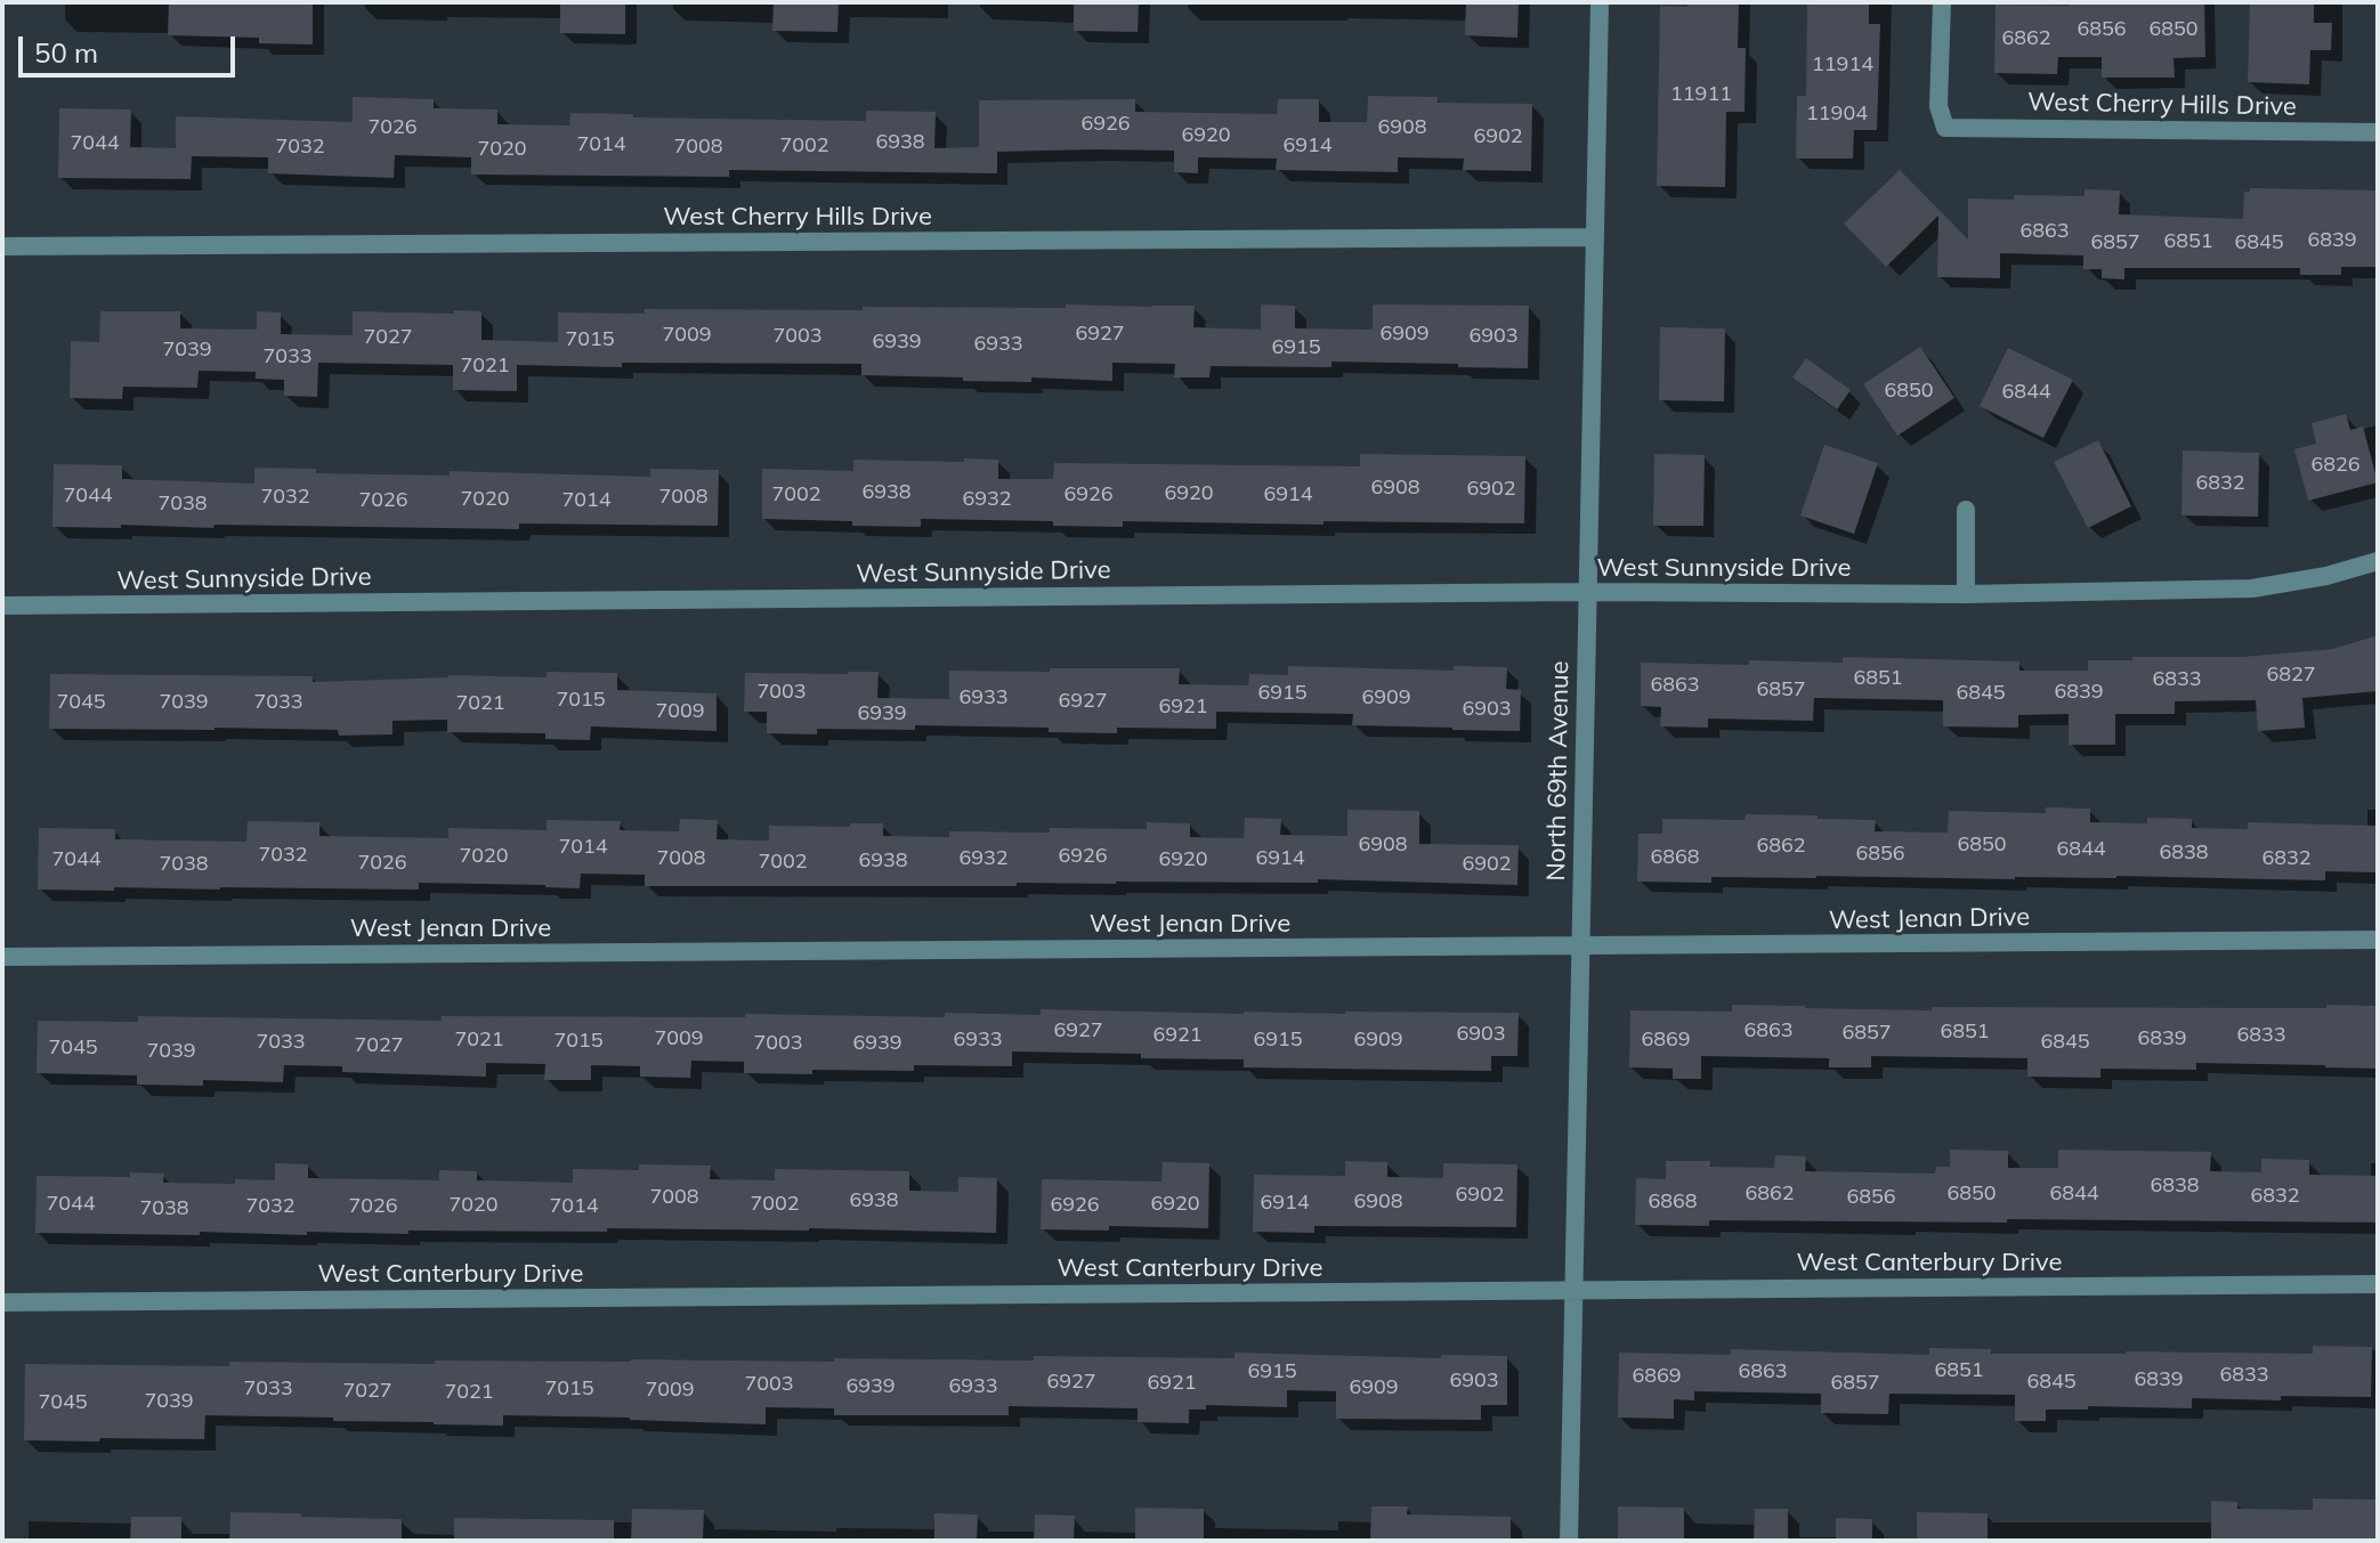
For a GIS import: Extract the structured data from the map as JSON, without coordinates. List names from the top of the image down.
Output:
{
  "streets": {
    "street": [
      "West Cherry Hills Drive",
      "West Sunnyside Drive",
      "North 69th Avenue",
      "West Jenan Drive",
      "West Canterbury Drive"
    ]
  },
  "crossings": [
    ["West Cherry Hills Drive", "North 69th Avenue"],
    ["West Sunnyside Drive", "North 69th Avenue"],
    ["North 69th Avenue", "West Jenan Drive"],
    ["North 69th Avenue", "West Canterbury Drive"]
  ],
  "house_numbers": [
    "6856",
    "6850",
    "6862",
    "11914",
    "11911",
    "11904",
    "6926",
    "7026",
    "6908",
    "6920",
    "6902",
    "6938",
    "7044",
    "7014",
    "7002",
    "6914",
    "7032",
    "7008",
    "7020",
    "6863",
    "6839",
    "6851",
    "6857",
    "6845",
    "6927",
    "6909",
    "7009",
    "7003",
    "6903",
    "7027",
    "7015",
    "6939",
    "6933",
    "6915",
    "7039",
    "7033",
    "7021",
    "6850",
    "6844",
    "6826",
    "6832",
    "6908",
    "6902",
    "6938",
    "6920",
    "7002",
    "6926",
    "6914",
    "7044",
    "7032",
    "7008",
    "7020",
    "6932",
    "7026",
    "7014",
    "7038",
    "6827",
    "6851",
    "6833",
    "6863",
    "6857",
    "7003",
    "6839",
    "6915",
    "6845",
    "6933",
    "6909",
    "7015",
    "6927",
    "7045",
    "7039",
    "7033",
    "7021",
    "6921",
    "6903",
    "7009",
    "6939",
    "6908",
    "6850",
    "6862",
    "7014",
    "6844",
    "6838",
    "6856",
    "7032",
    "7020",
    "6926",
    "6868",
    "7008",
    "6932",
    "6914",
    "6832",
    "7044",
    "6920",
    "6938",
    "7002",
    "7026",
    "7038",
    "6902",
    "6927",
    "6863",
    "6851",
    "6857",
    "6903",
    "6921",
    "6833",
    "7009",
    "6839",
    "7021",
    "6933",
    "6915",
    "6909",
    "6869",
    "7015",
    "7033",
    "6845",
    "7003",
    "6939",
    "7027",
    "7045",
    "7039",
    "6838",
    "6862",
    "6850",
    "6844",
    "6902",
    "6832",
    "7008",
    "6856",
    "6938",
    "6908",
    "6868",
    "6914",
    "7044",
    "7002",
    "6920",
    "7020",
    "6926",
    "7032",
    "7026",
    "7014",
    "7038",
    "6851",
    "6915",
    "6863",
    "6833",
    "6869",
    "6839",
    "6903",
    "6927",
    "6845",
    "6921",
    "6857",
    "7003",
    "6939",
    "6933",
    "6909",
    "7033",
    "7015",
    "7009",
    "7027",
    "7021",
    "7039",
    "7045"
  ],
  "scale_bar": "50 m"
}
